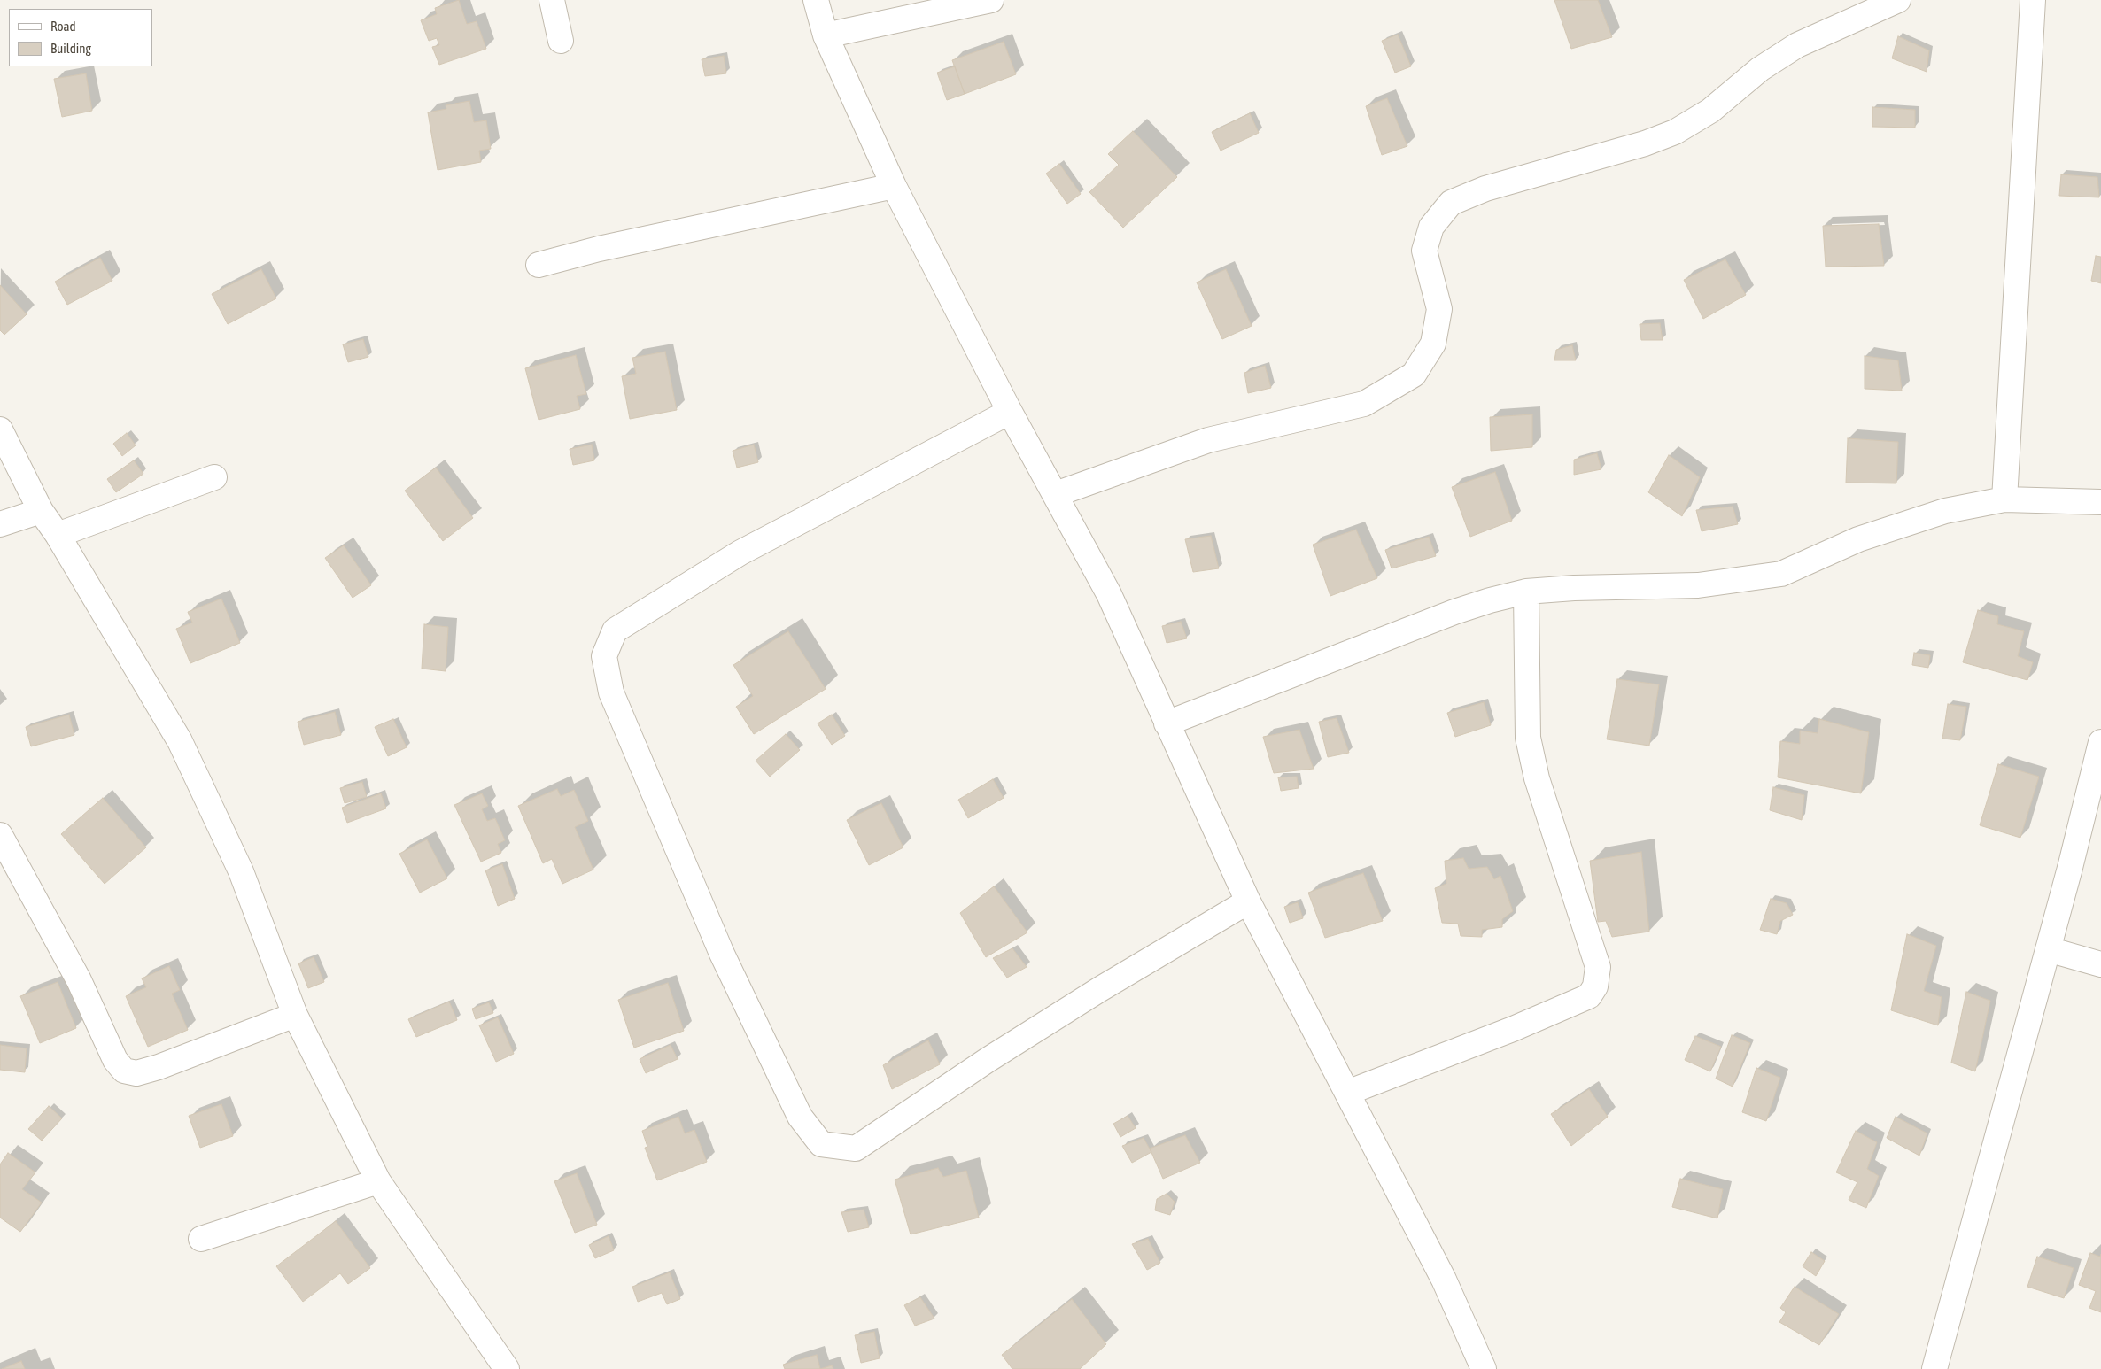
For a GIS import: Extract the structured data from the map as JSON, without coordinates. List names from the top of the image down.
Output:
{
  "legend": ["Road", "Building"]
}
